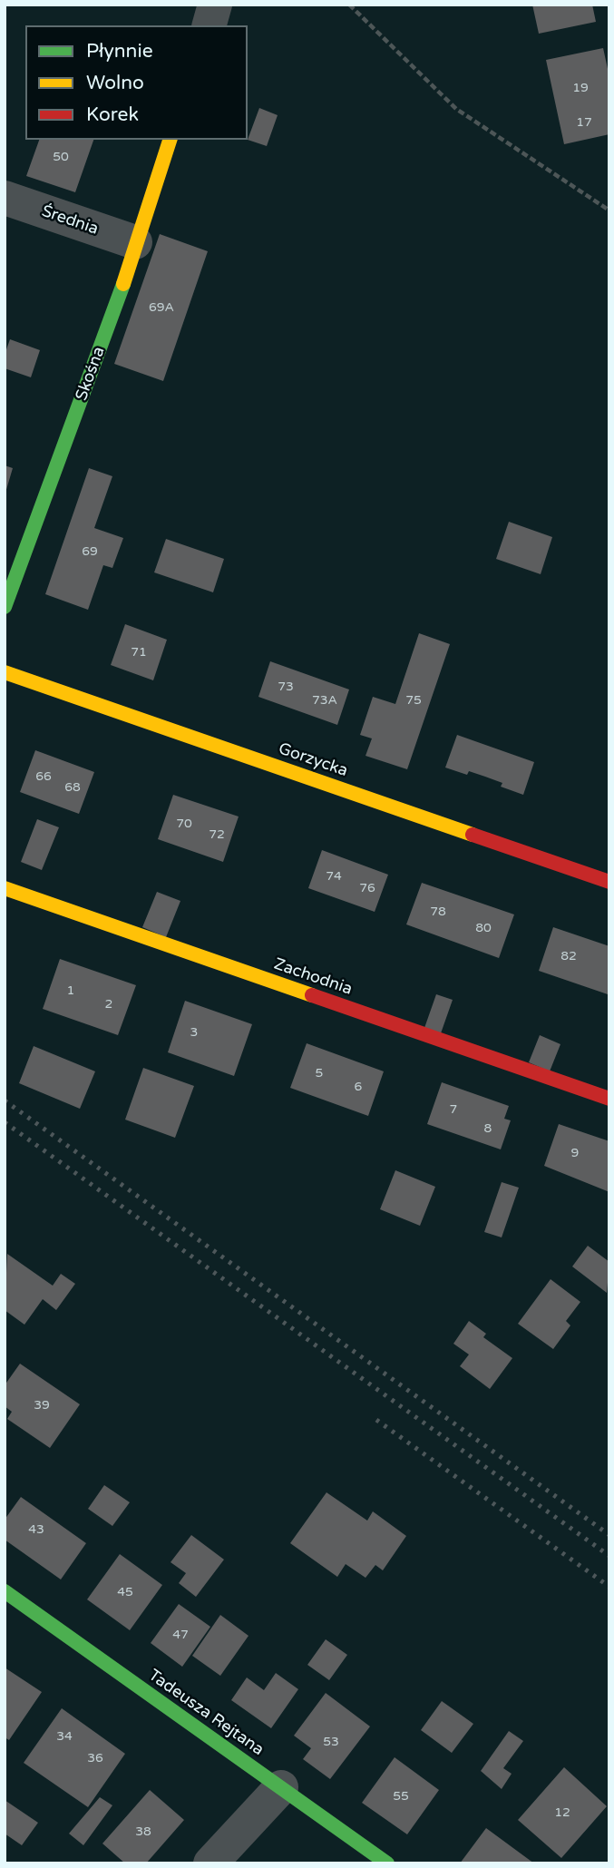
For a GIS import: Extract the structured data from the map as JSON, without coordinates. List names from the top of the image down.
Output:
{
  "streets": {
    "street": [
      "Średnia",
      "Skośna",
      "Gorzycka",
      "Zachodnia",
      "Tadeusza Rejtana"
    ]
  },
  "crossings": [
    ["Średnia", "Skośna"]
  ],
  "house_numbers": [
    "19",
    "17",
    "50",
    "69A",
    "69",
    "71",
    "73",
    "73A",
    "75",
    "66",
    "68",
    "70",
    "72",
    "74",
    "76",
    "78",
    "80",
    "82",
    "1",
    "2",
    "3",
    "5",
    "6",
    "7",
    "8",
    "9",
    "39",
    "43",
    "45",
    "47",
    "34",
    "53",
    "36",
    "55",
    "12",
    "38"
  ],
  "legend": ["Płynnie", "Wolno", "Korek"]
}
